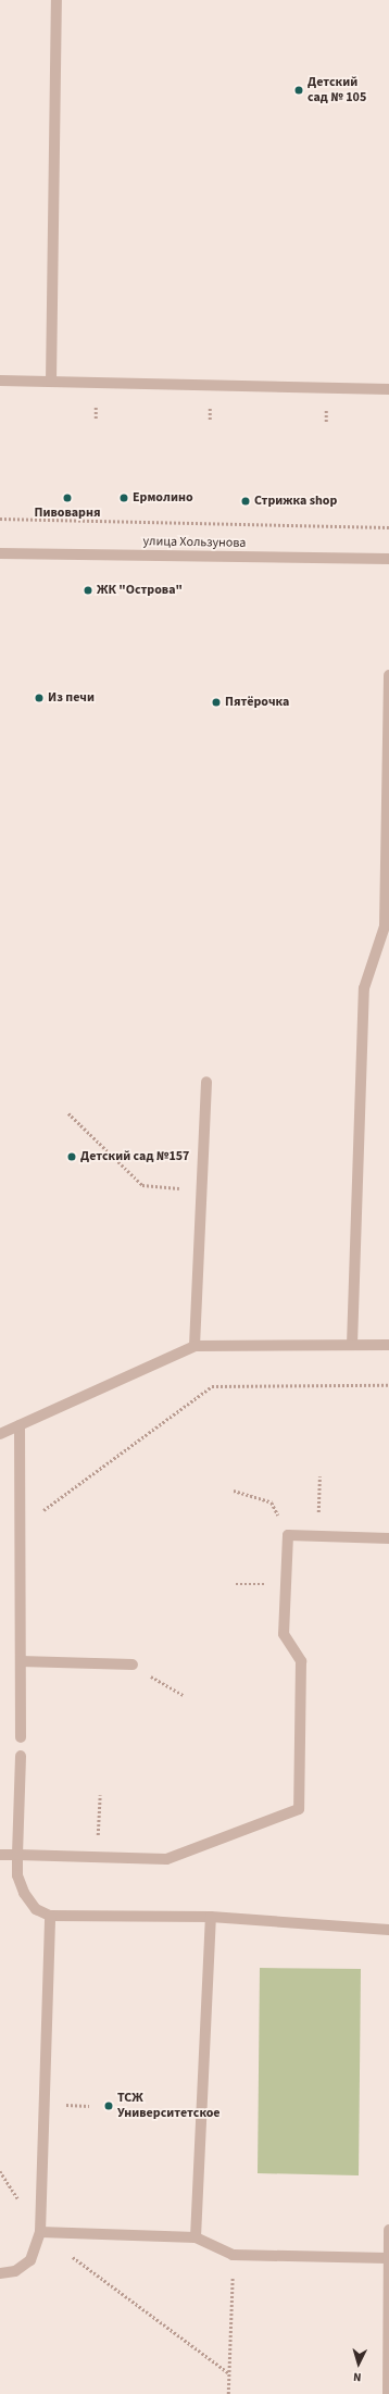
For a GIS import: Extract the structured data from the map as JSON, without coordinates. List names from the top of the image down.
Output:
{
  "streets": {
    "street": ["улица Хользунова"]
  },
  "places": [
    "Детский сад № 105",
    "Пивоварня",
    "Ермолино",
    "Стрижка shop",
    "ЖК \"Острова\"",
    "Из печи",
    "Пятёрочка",
    "Детский сад №157",
    "ТСЖ Университетское"
  ],
  "north": "bottom"
}
